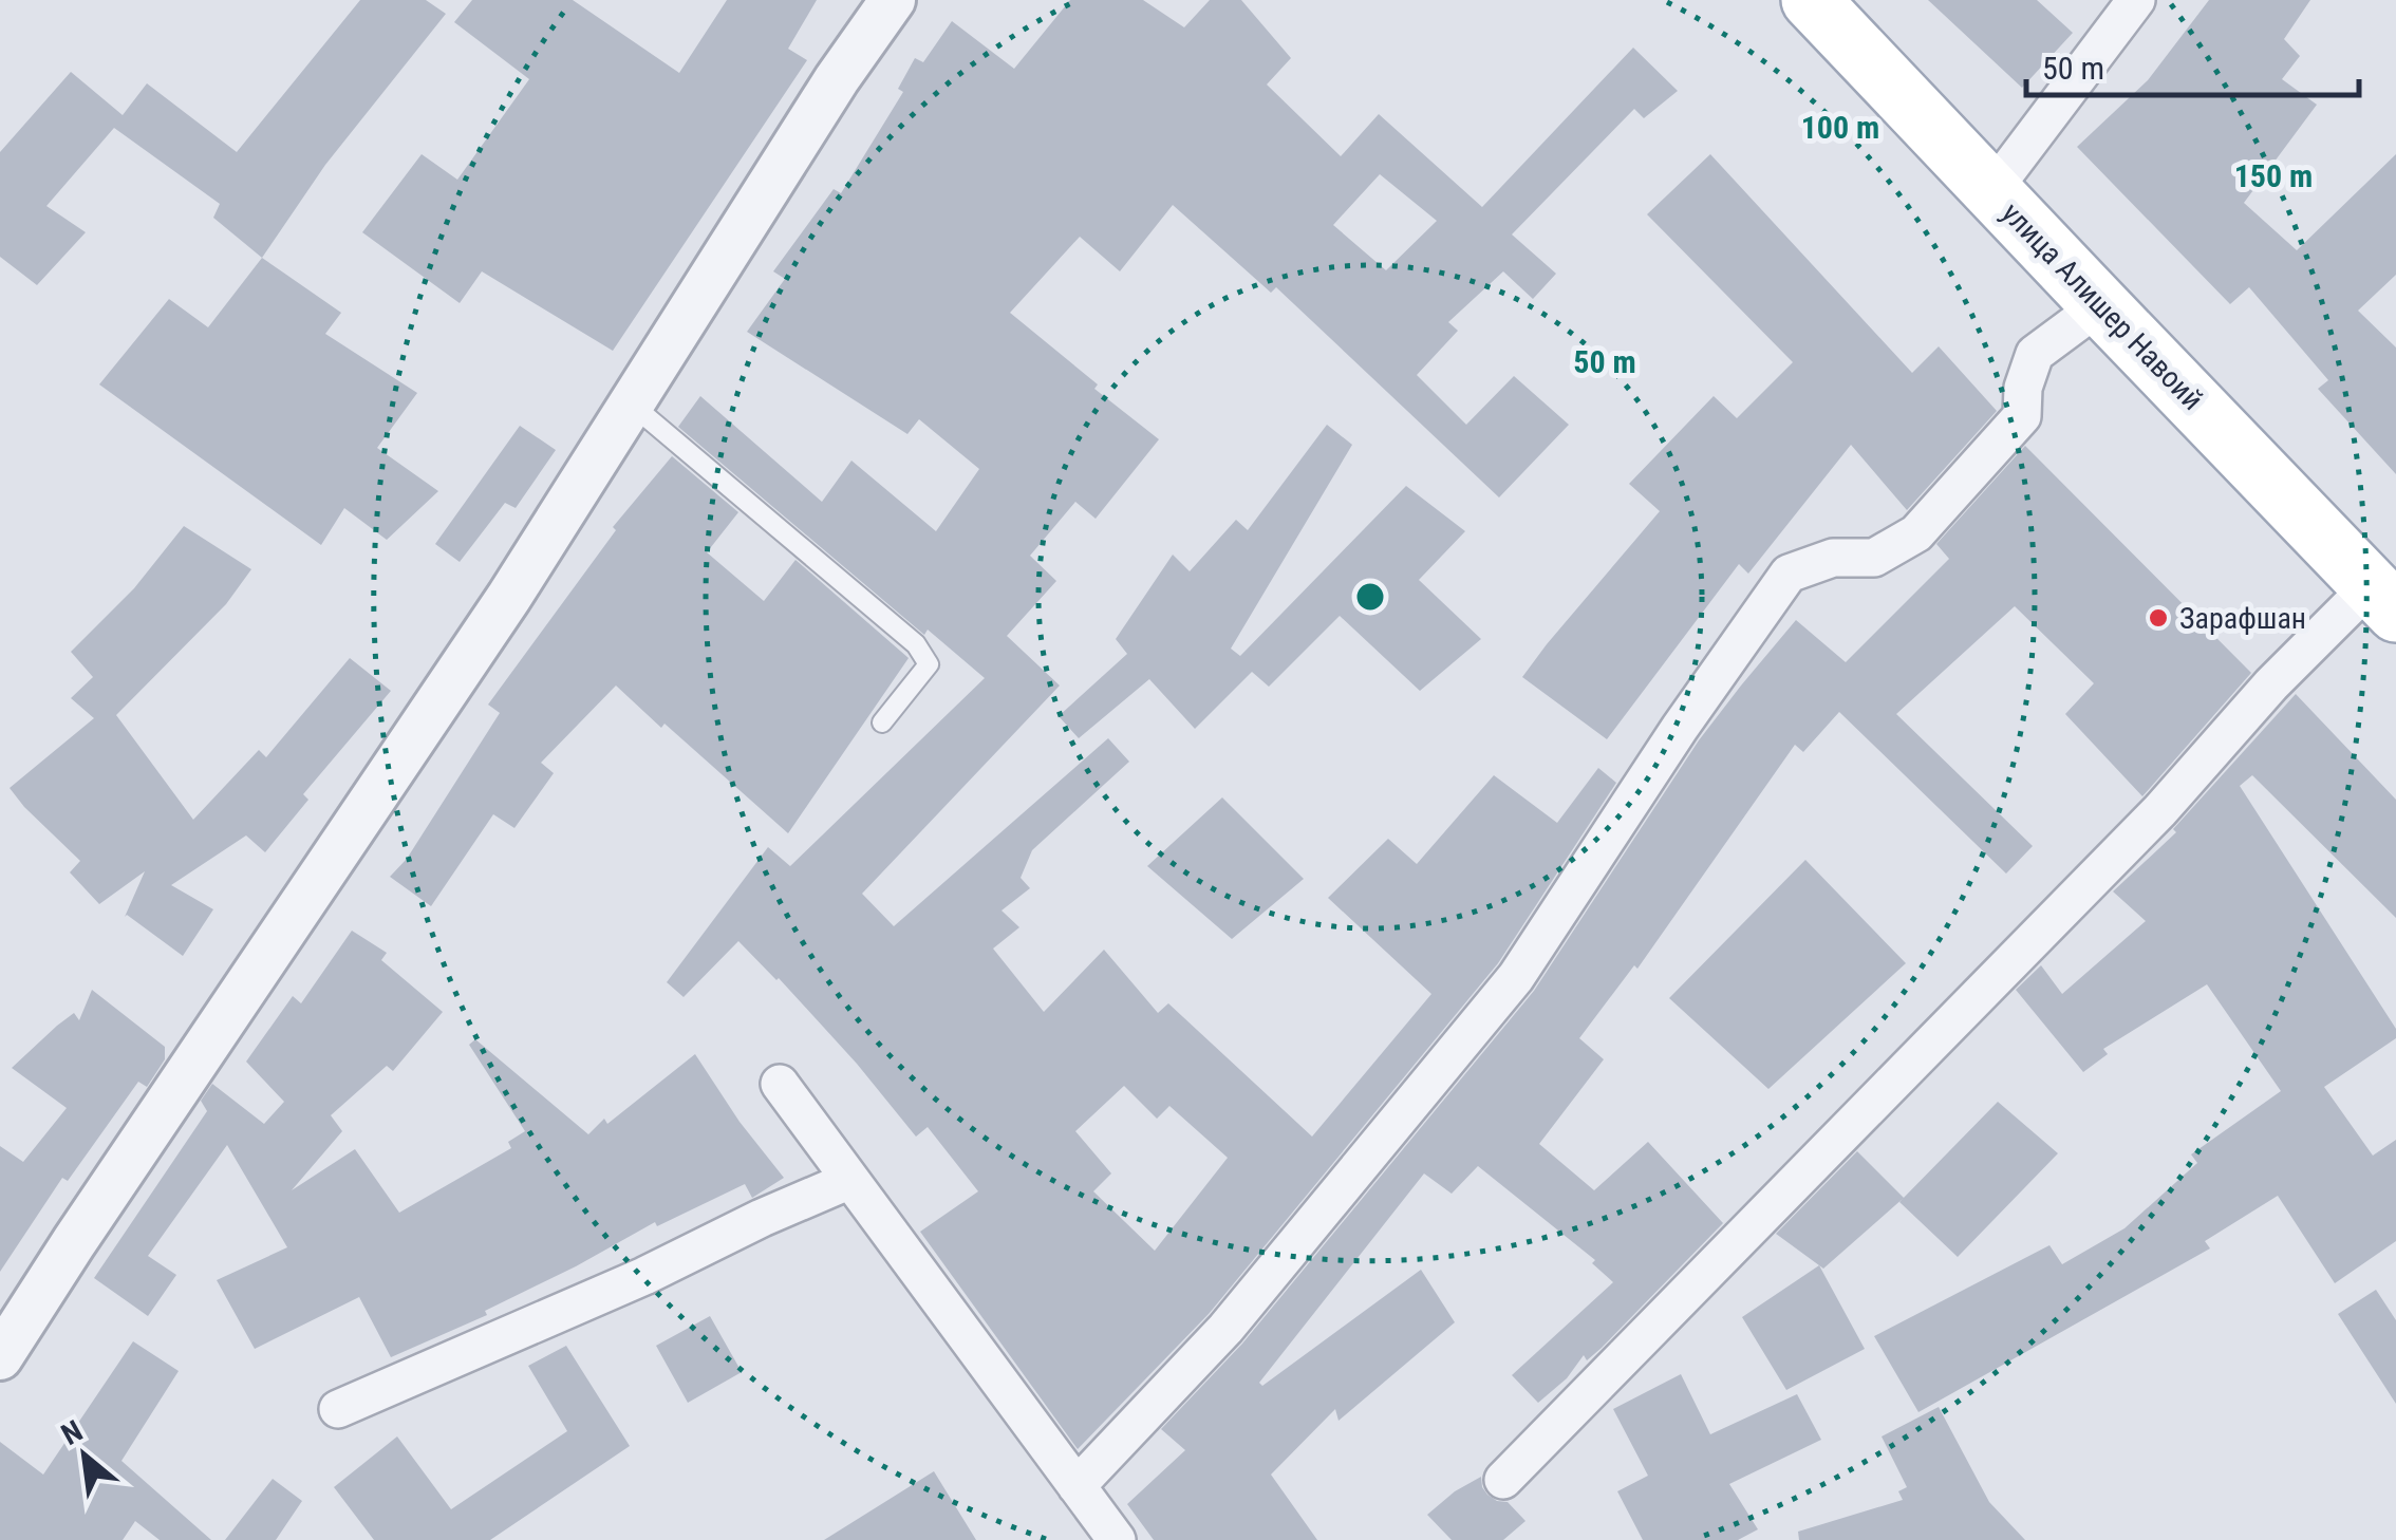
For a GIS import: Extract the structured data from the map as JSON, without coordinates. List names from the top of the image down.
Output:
{
  "streets": {
    "main road": ["улица Алишер Навоий"]
  },
  "places": ["Зарафшан"],
  "scale_bar": "50 m",
  "north": "top left",
  "rings": ["100 m", "150 m", "50 m"]
}
